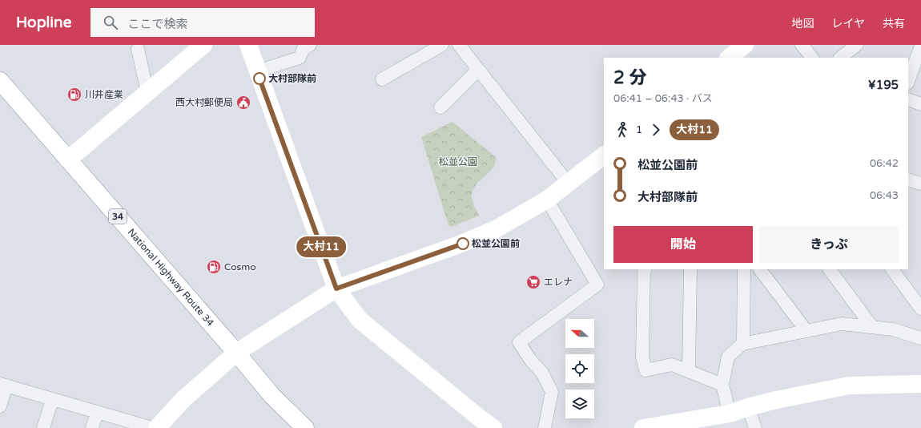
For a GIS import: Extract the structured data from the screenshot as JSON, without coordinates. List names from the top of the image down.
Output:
{
  "streets": {
    "main road": ["34", "National Highway Route 34"]
  },
  "parks": ["松並公園"],
  "places": {
    "other": ["大村部隊前", "松並公園前"],
    "fuel station": ["川井産業", "Cosmo"],
    "public building": ["西大村郵便局"],
    "supermarket": ["エレナ"]
  },
  "lines": ["bus line 大村11"],
  "north": "left",
  "page": {
    "header": "Hopline",
    "search": "ここで検索",
    "nav": ["地図", "レイヤ", "共有"],
    "on_map": "大村11",
    "heading": ["2 分", "06:41 – 06:43 · バス", "¥195"],
    "legs": ["1", "大村11"],
    "list": [
      {
        "name": "松並公園前",
        "value": "06:42"
      },
      {
        "name": "大村部隊前",
        "value": "06:43"
      }
    ],
    "buttons": ["開始", "きっぷ"]
  }
}
